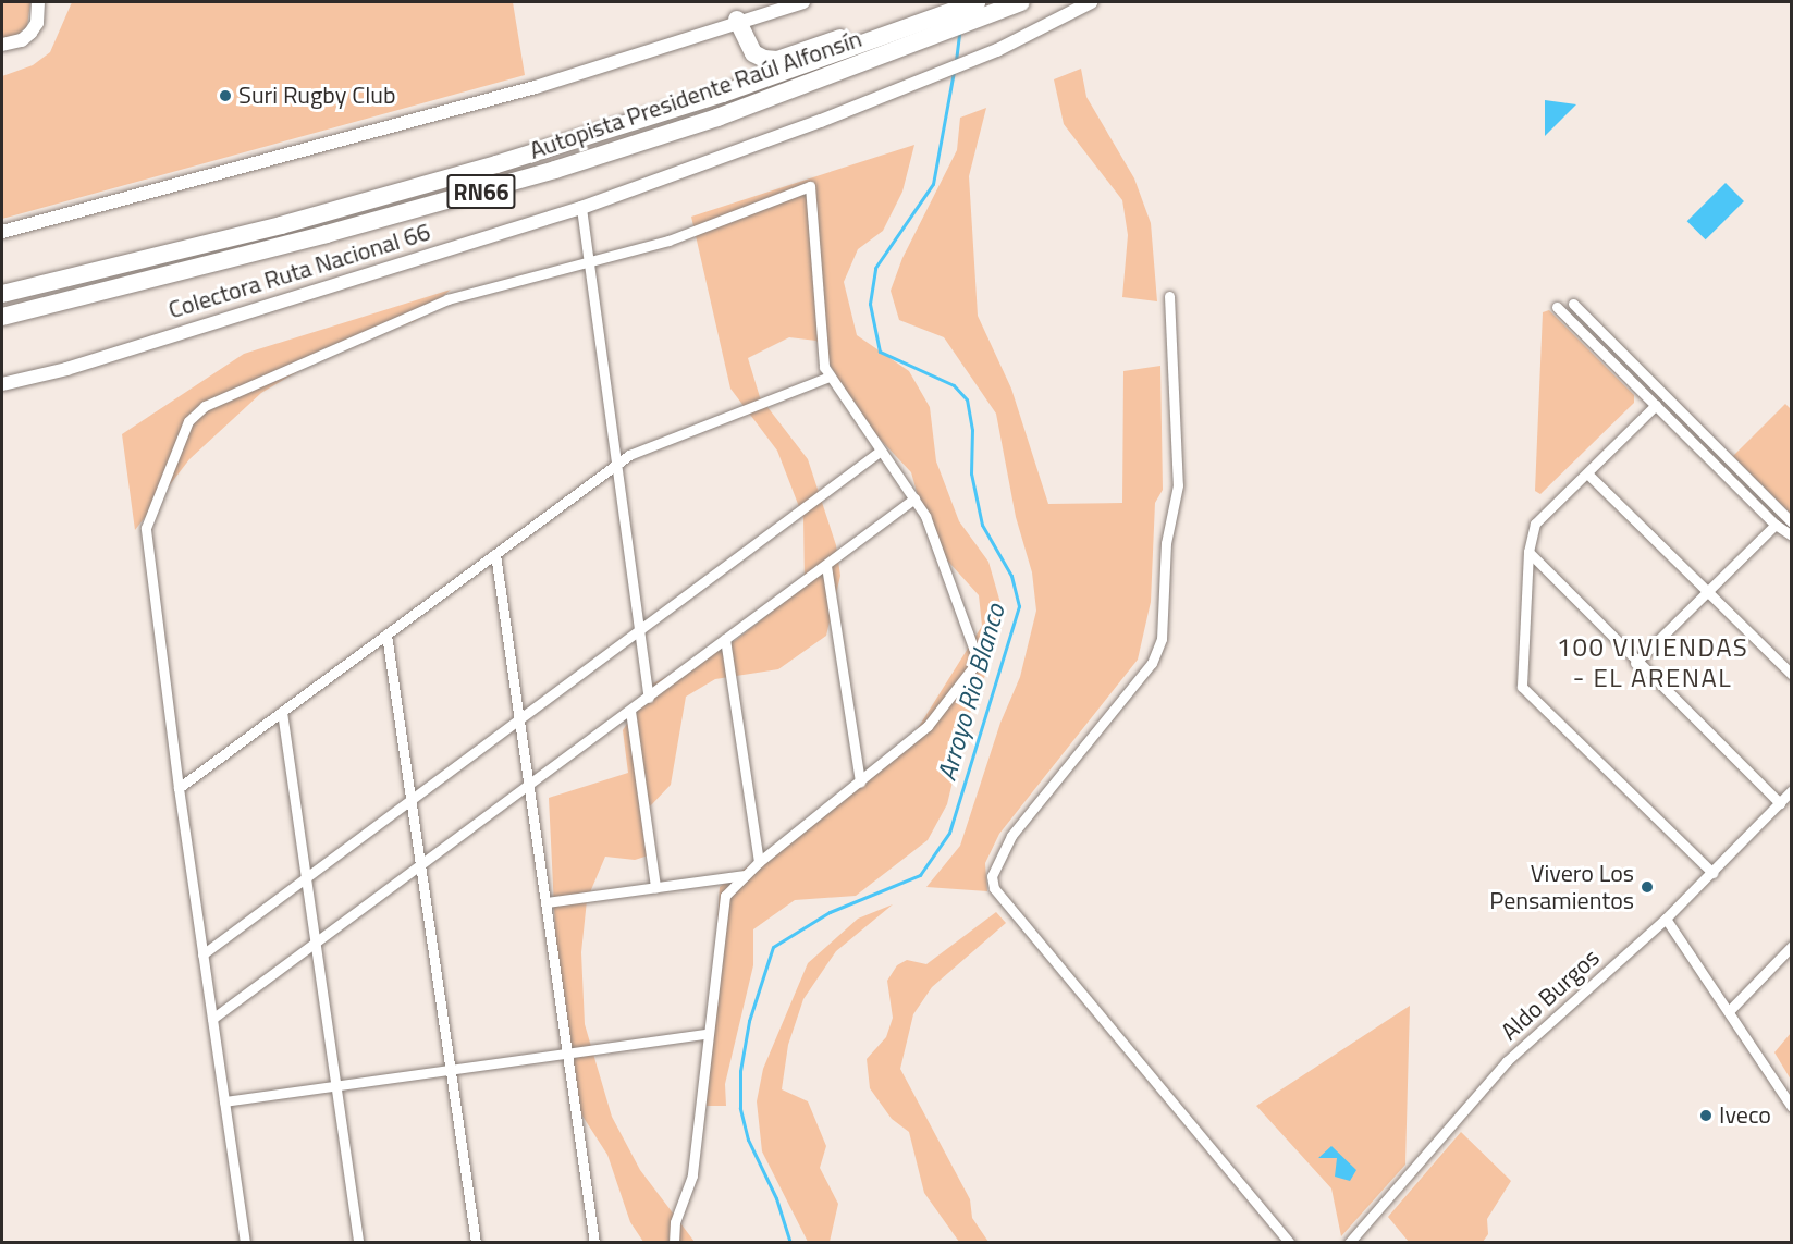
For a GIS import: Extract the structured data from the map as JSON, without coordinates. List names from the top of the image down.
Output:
{
  "streets": {
    "highway": ["Autopista Presidente Raúl Alfonsín", "RN66"],
    "street": ["Colectora Ruta Nacional 66", "Aldo Burgos"]
  },
  "districts": ["100 VIVIENDAS - EL ARENAL"],
  "water": ["Arroyo Rio Blanco"],
  "places": ["Suri Rugby Club", "Vivero Los Pensamientos", "Iveco"]
}
